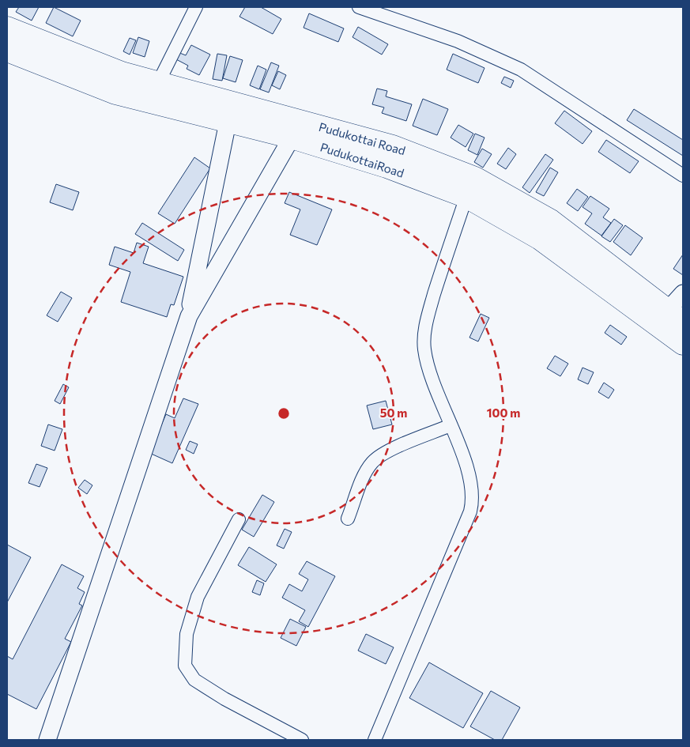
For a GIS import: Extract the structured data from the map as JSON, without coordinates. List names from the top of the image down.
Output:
{
  "streets": {
    "highway": ["Pudukottai Road", "PudukottaiRoad"]
  },
  "crossings": [
    ["Pudukottai Road", "PudukottaiRoad"]
  ],
  "rings": ["50 m", "100 m"]
}
